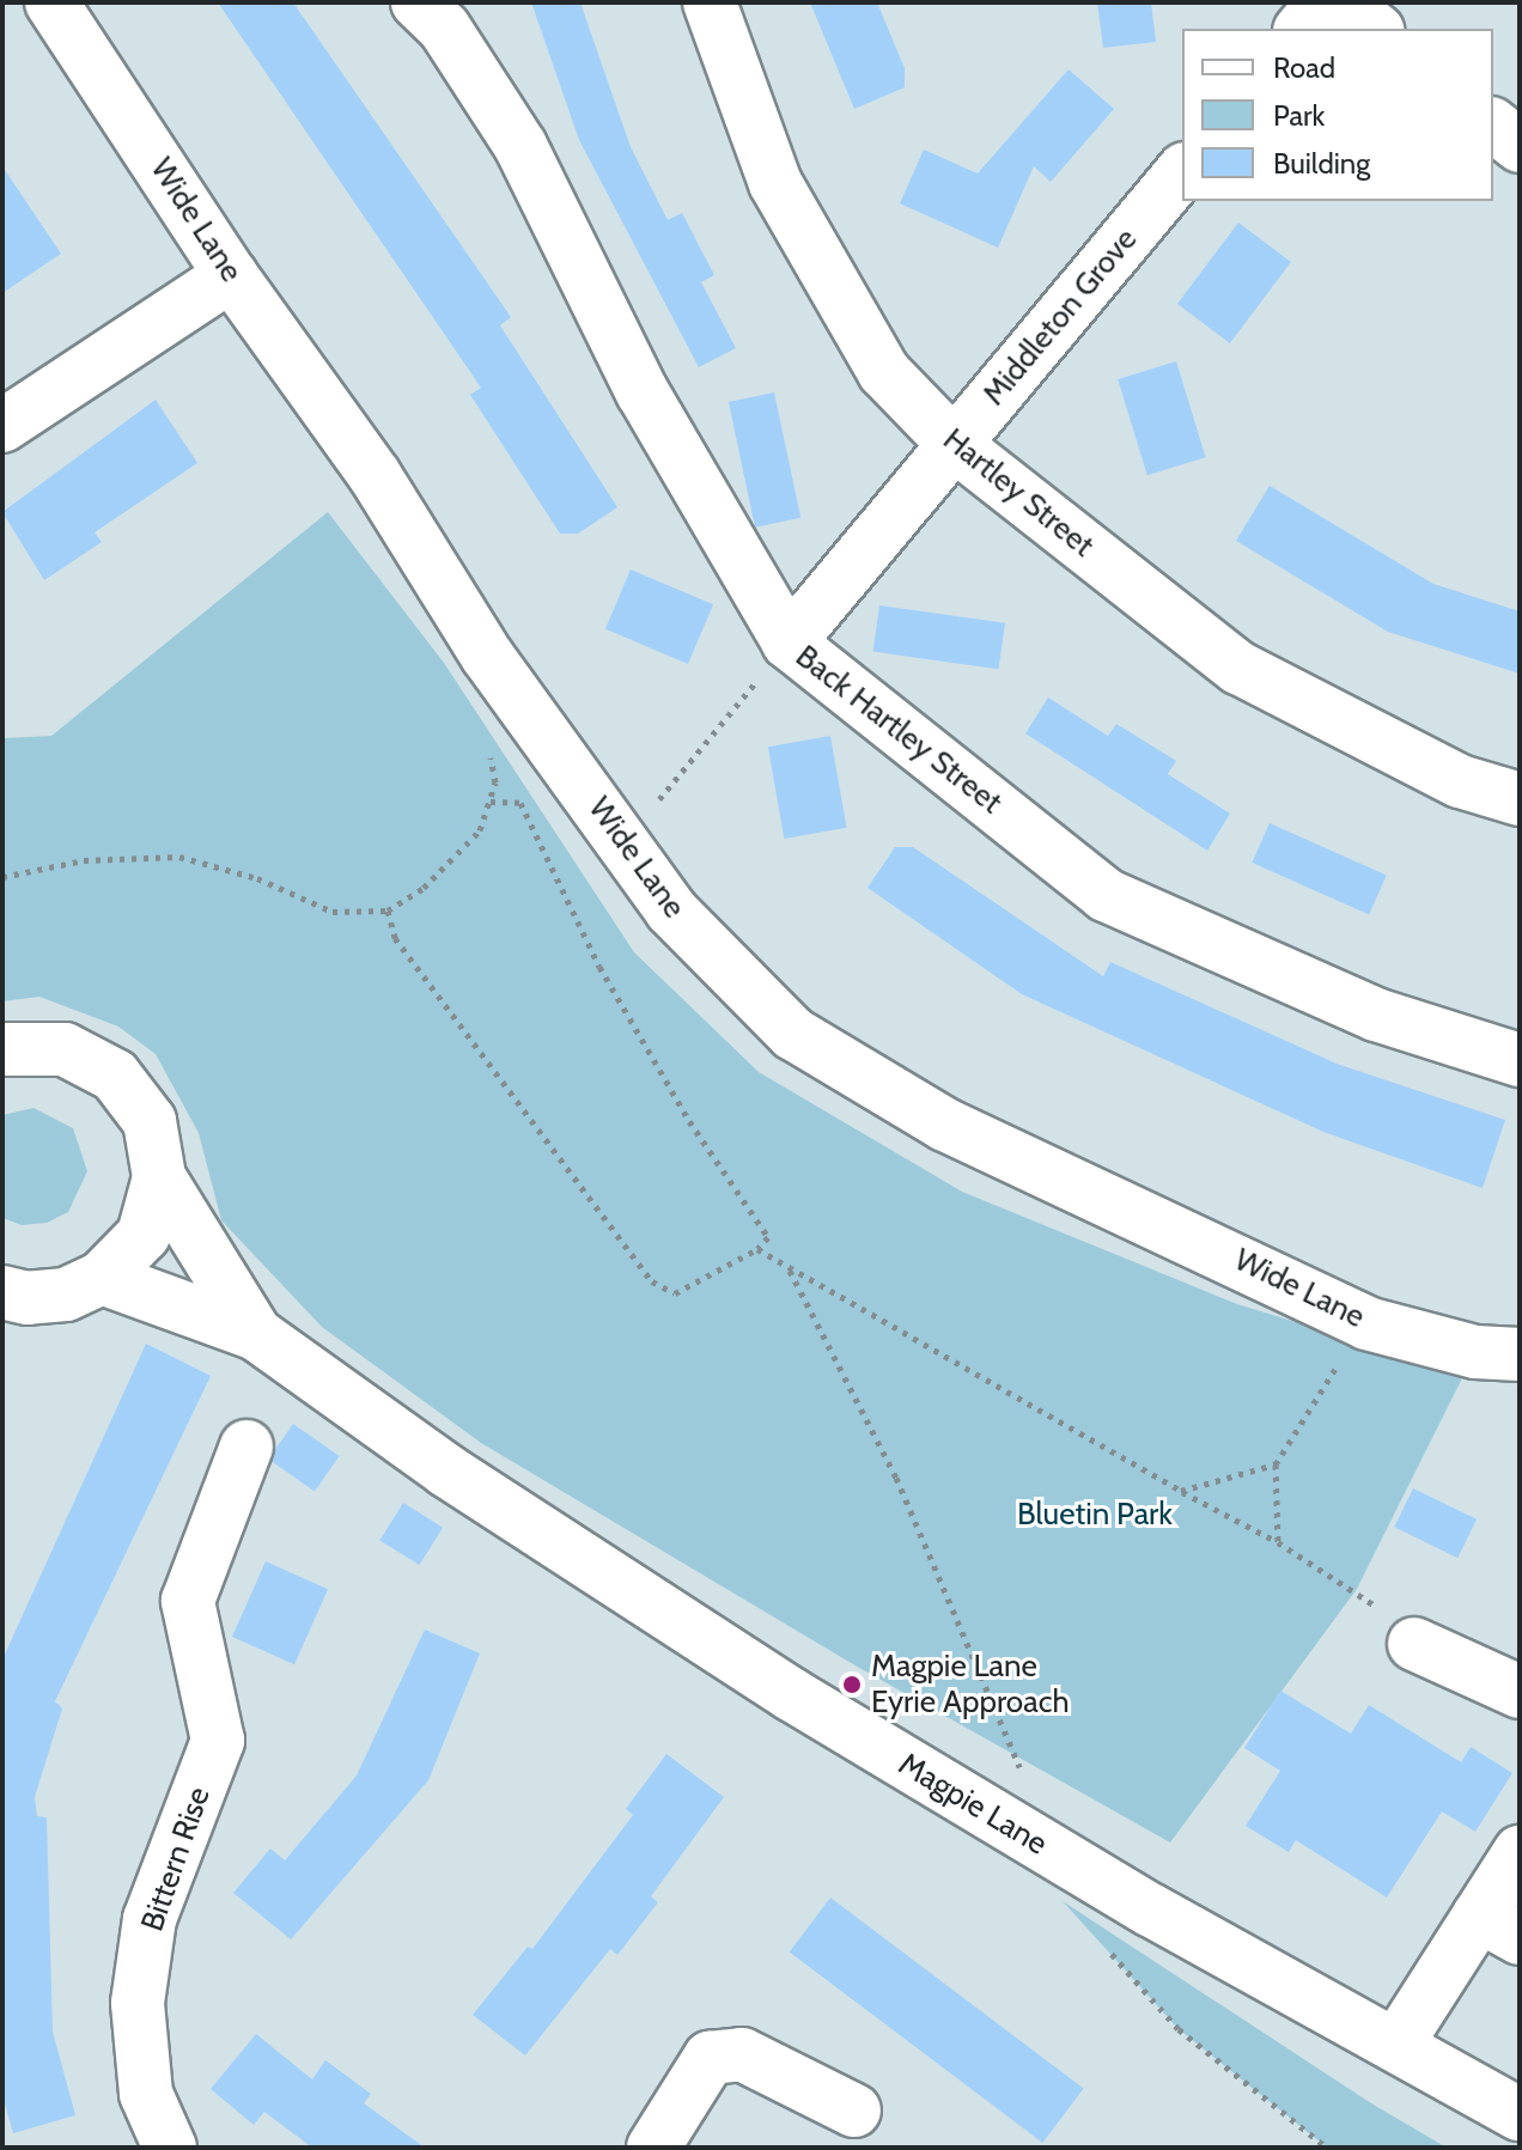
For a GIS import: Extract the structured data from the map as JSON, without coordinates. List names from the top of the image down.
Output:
{
  "streets": {
    "street": [
      "Wide Lane",
      "Middleton Grove",
      "Hartley Street",
      "Back Hartley Street",
      "Magpie Lane",
      "Bittern Rise"
    ]
  },
  "crossings": [
    ["Middleton Grove", "Hartley Street"],
    ["Middleton Grove", "Back Hartley Street"]
  ],
  "parks": ["Bluetin Park"],
  "places": ["Magpie Lane Eyrie Approach"],
  "legend": ["Road", "Park", "Building"]
}
